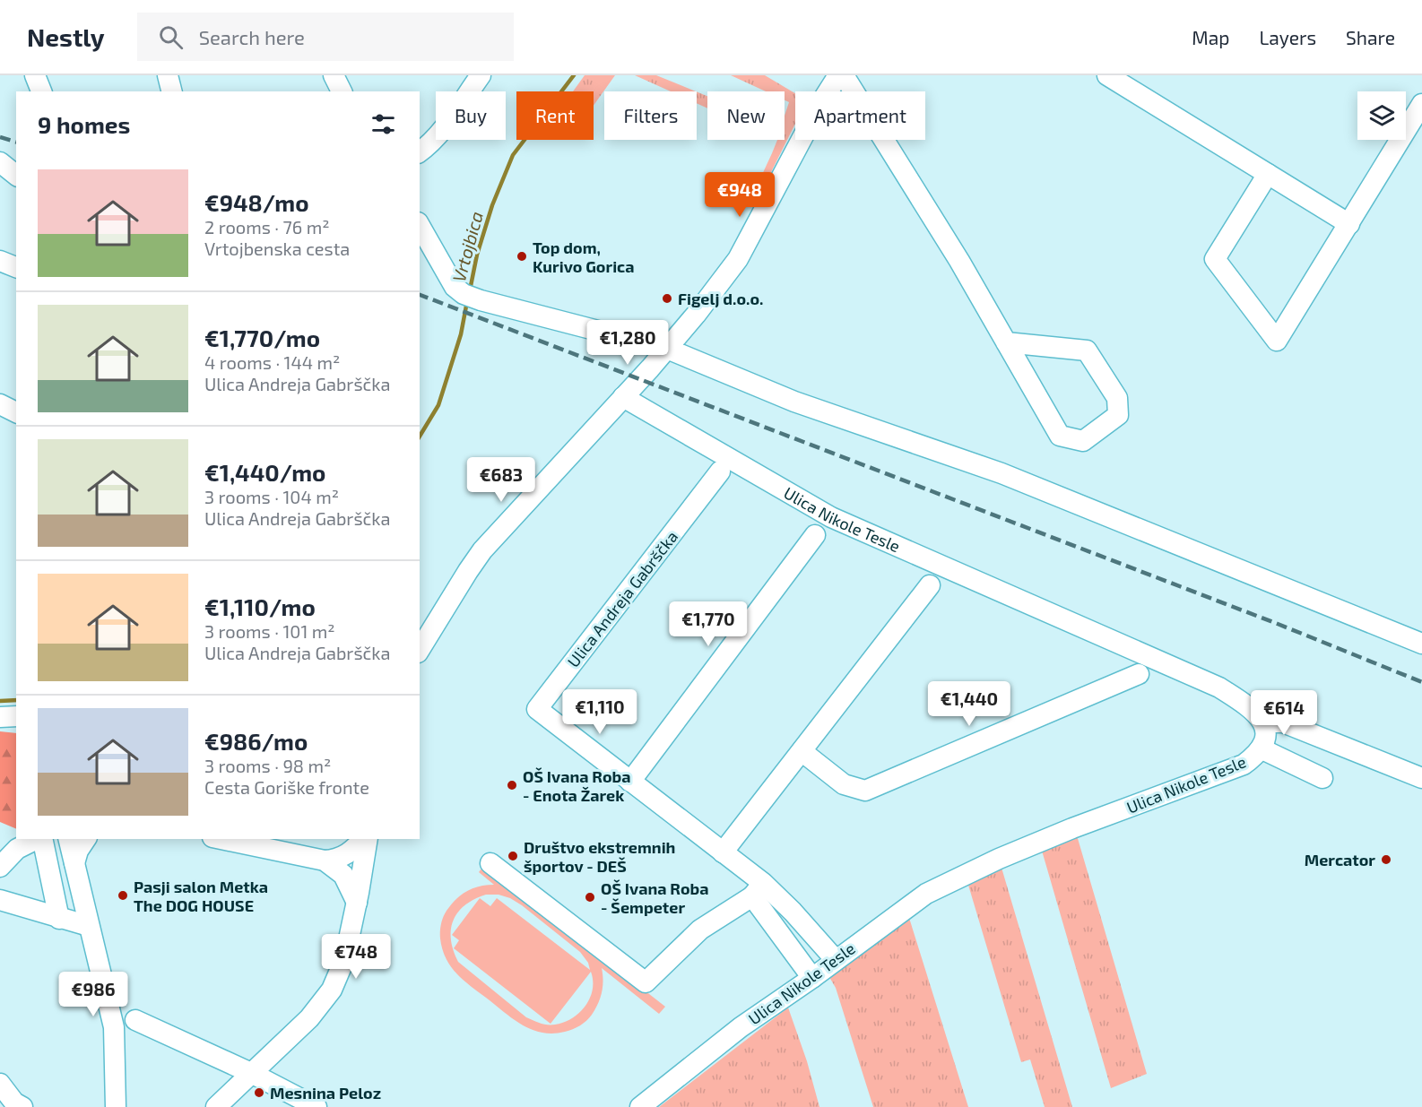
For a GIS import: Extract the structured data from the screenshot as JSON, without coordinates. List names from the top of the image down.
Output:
{
  "streets": {
    "street": ["Ulica Nikole Tesle", "Ulica Andreja Gabrščka"]
  },
  "crossings": [
    ["Ulica Nikole Tesle", "Ulica Andreja Gabrščka"]
  ],
  "water": ["Vrtojbica"],
  "places": [
    "Top dom, Kurivo Gorica",
    "Figelj d.o.o.",
    "OŠ Ivana Roba - Enota Žarek",
    "Društvo ekstremnih športov - DEŠ",
    "Mercator",
    "Pasji salon Metka The DOG HOUSE",
    "OŠ Ivana Roba - Šempeter",
    "Mesnina Peloz"
  ],
  "page": {
    "header": "Nestly",
    "search": "Search here",
    "nav": ["Map", "Layers", "Share"],
    "chip": [
      "Buy",
      "Rent",
      "Filters",
      "New",
      "Apartment"
    ],
    "heading": "9 homes",
    "list": [
      {
        "name": "€948/mo",
        "note": "2 rooms · 76 m² · Vrtojbenska cesta"
      },
      {
        "name": "€1,770/mo",
        "note": "4 rooms · 144 m² · Ulica Andreja Gabrščka"
      },
      {
        "name": "€1,440/mo",
        "note": "3 rooms · 104 m² · Ulica Andreja Gabrščka"
      },
      {
        "name": "€1,110/mo",
        "note": "3 rooms · 101 m² · Ulica Andreja Gabrščka"
      },
      {
        "name": "€986/mo",
        "note": "3 rooms · 98 m² · Cesta Goriške fronte"
      }
    ],
    "price": [
      "€948",
      "€1,280",
      "€683",
      "€1,770",
      "€1,440",
      "€1,110",
      "€614",
      "€748",
      "€986"
    ]
  }
}
